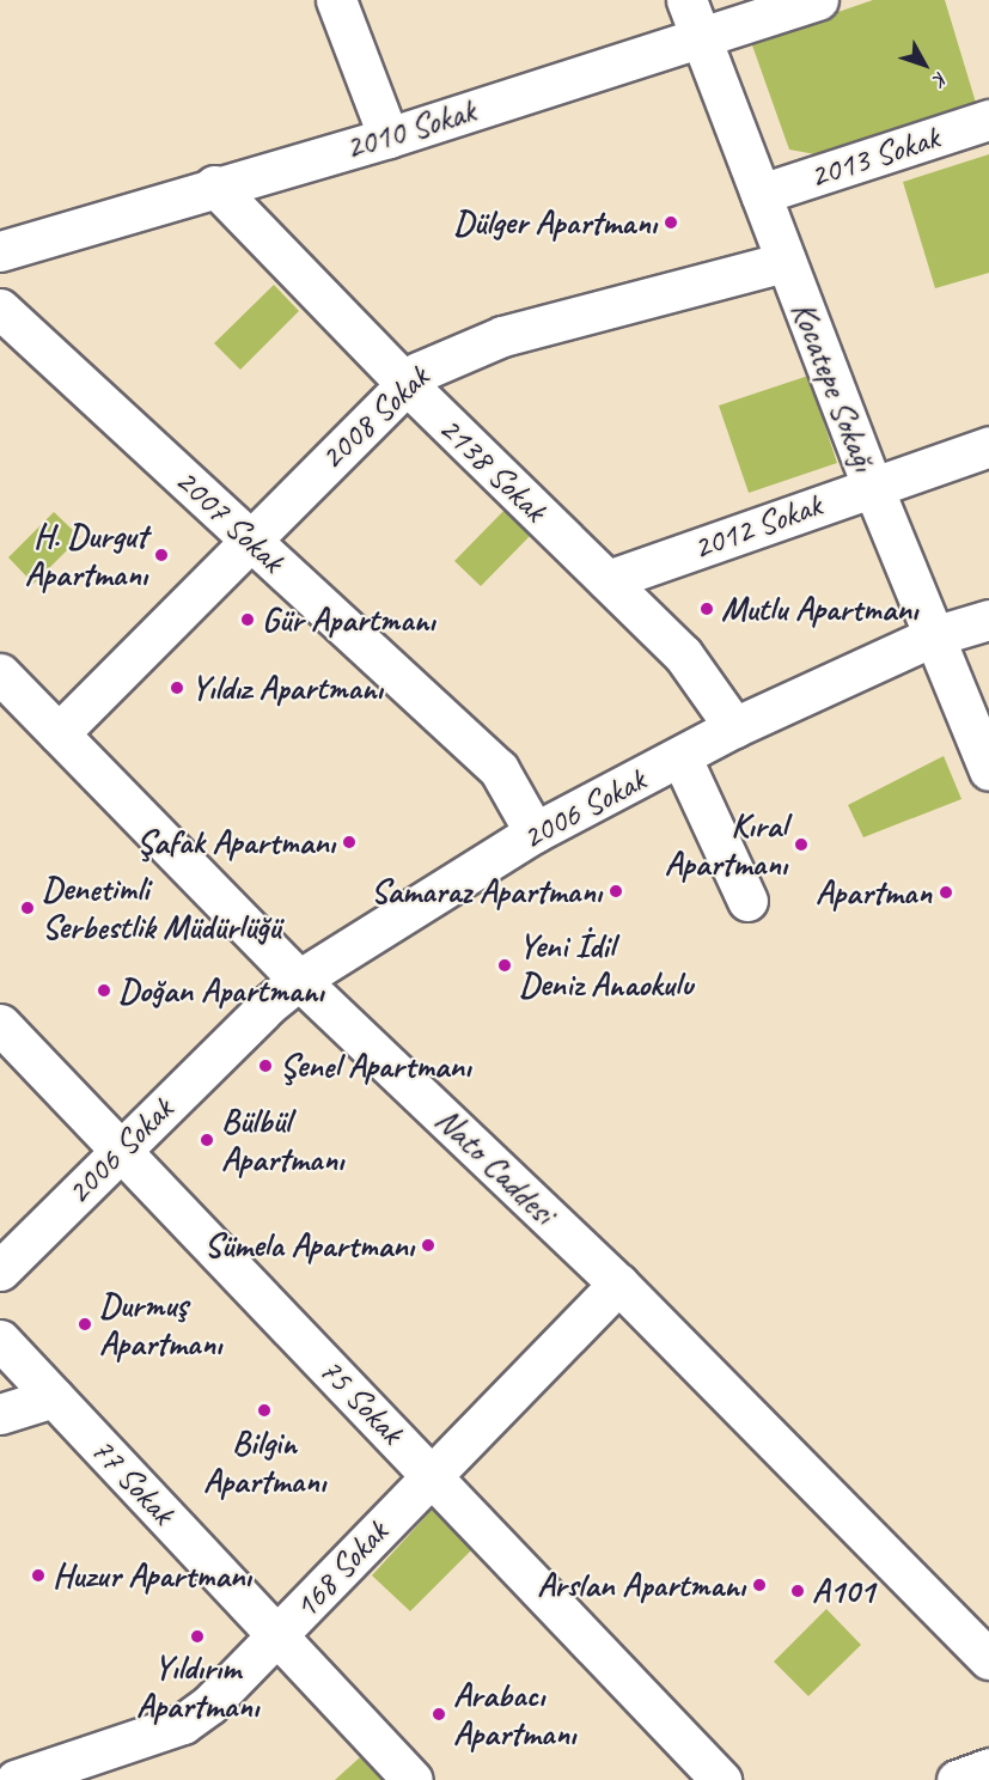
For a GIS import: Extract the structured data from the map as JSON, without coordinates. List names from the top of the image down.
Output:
{
  "streets": {
    "street": [
      "2010 Sokak",
      "2013 Sokak",
      "Kocatepe Sokağı",
      "2008 Sokak",
      "2138 Sokak",
      "2007 Sokak",
      "2012 Sokak",
      "2006 Sokak",
      "Nato Caddesi",
      "75 Sokak",
      "77 Sokak",
      "168 Sokak"
    ]
  },
  "crossings": [
    ["2010 Sokak", "Kocatepe Sokağı"],
    ["2010 Sokak", "2138 Sokak"],
    ["2013 Sokak", "Kocatepe Sokağı"],
    ["Kocatepe Sokağı", "2008 Sokak"],
    ["Kocatepe Sokağı", "2012 Sokak"],
    ["Kocatepe Sokağı", "2006 Sokak"],
    ["2008 Sokak", "2138 Sokak"],
    ["2008 Sokak", "2007 Sokak"],
    ["2008 Sokak", "Nato Caddesi"],
    ["2138 Sokak", "2012 Sokak"],
    ["2138 Sokak", "2006 Sokak"],
    ["2007 Sokak", "2006 Sokak"],
    ["2006 Sokak", "Nato Caddesi"],
    ["2006 Sokak", "75 Sokak"],
    ["Nato Caddesi", "168 Sokak"],
    ["75 Sokak", "168 Sokak"],
    ["77 Sokak", "168 Sokak"]
  ],
  "places": [
    "Dülger Apartmanı",
    "H. Durgut Apartmanı",
    "Mutlu Apartmanı",
    "Gür Apartmanı",
    "Yıldız Apartmanı",
    "Şafak Apartmanı",
    "Kıral Apartmanı",
    "Samaraz Apartmanı",
    "Apartman",
    "Denetimli Serbestlik Müdürlüğü",
    "Yeni İdil Deniz Anaokulu",
    "Doğan Apartmanı",
    "Şenel Apartmanı",
    "Bülbül Apartmanı",
    "Sümela Apartmanı",
    "Durmuş Apartmanı",
    "Bilgin Apartmanı",
    "Huzur Apartmanı",
    "Arslan Apartmanı",
    "A101",
    "Yıldırım Apartmanı",
    "Arabacı Apartmanı"
  ],
  "north": "bottom right"
}
